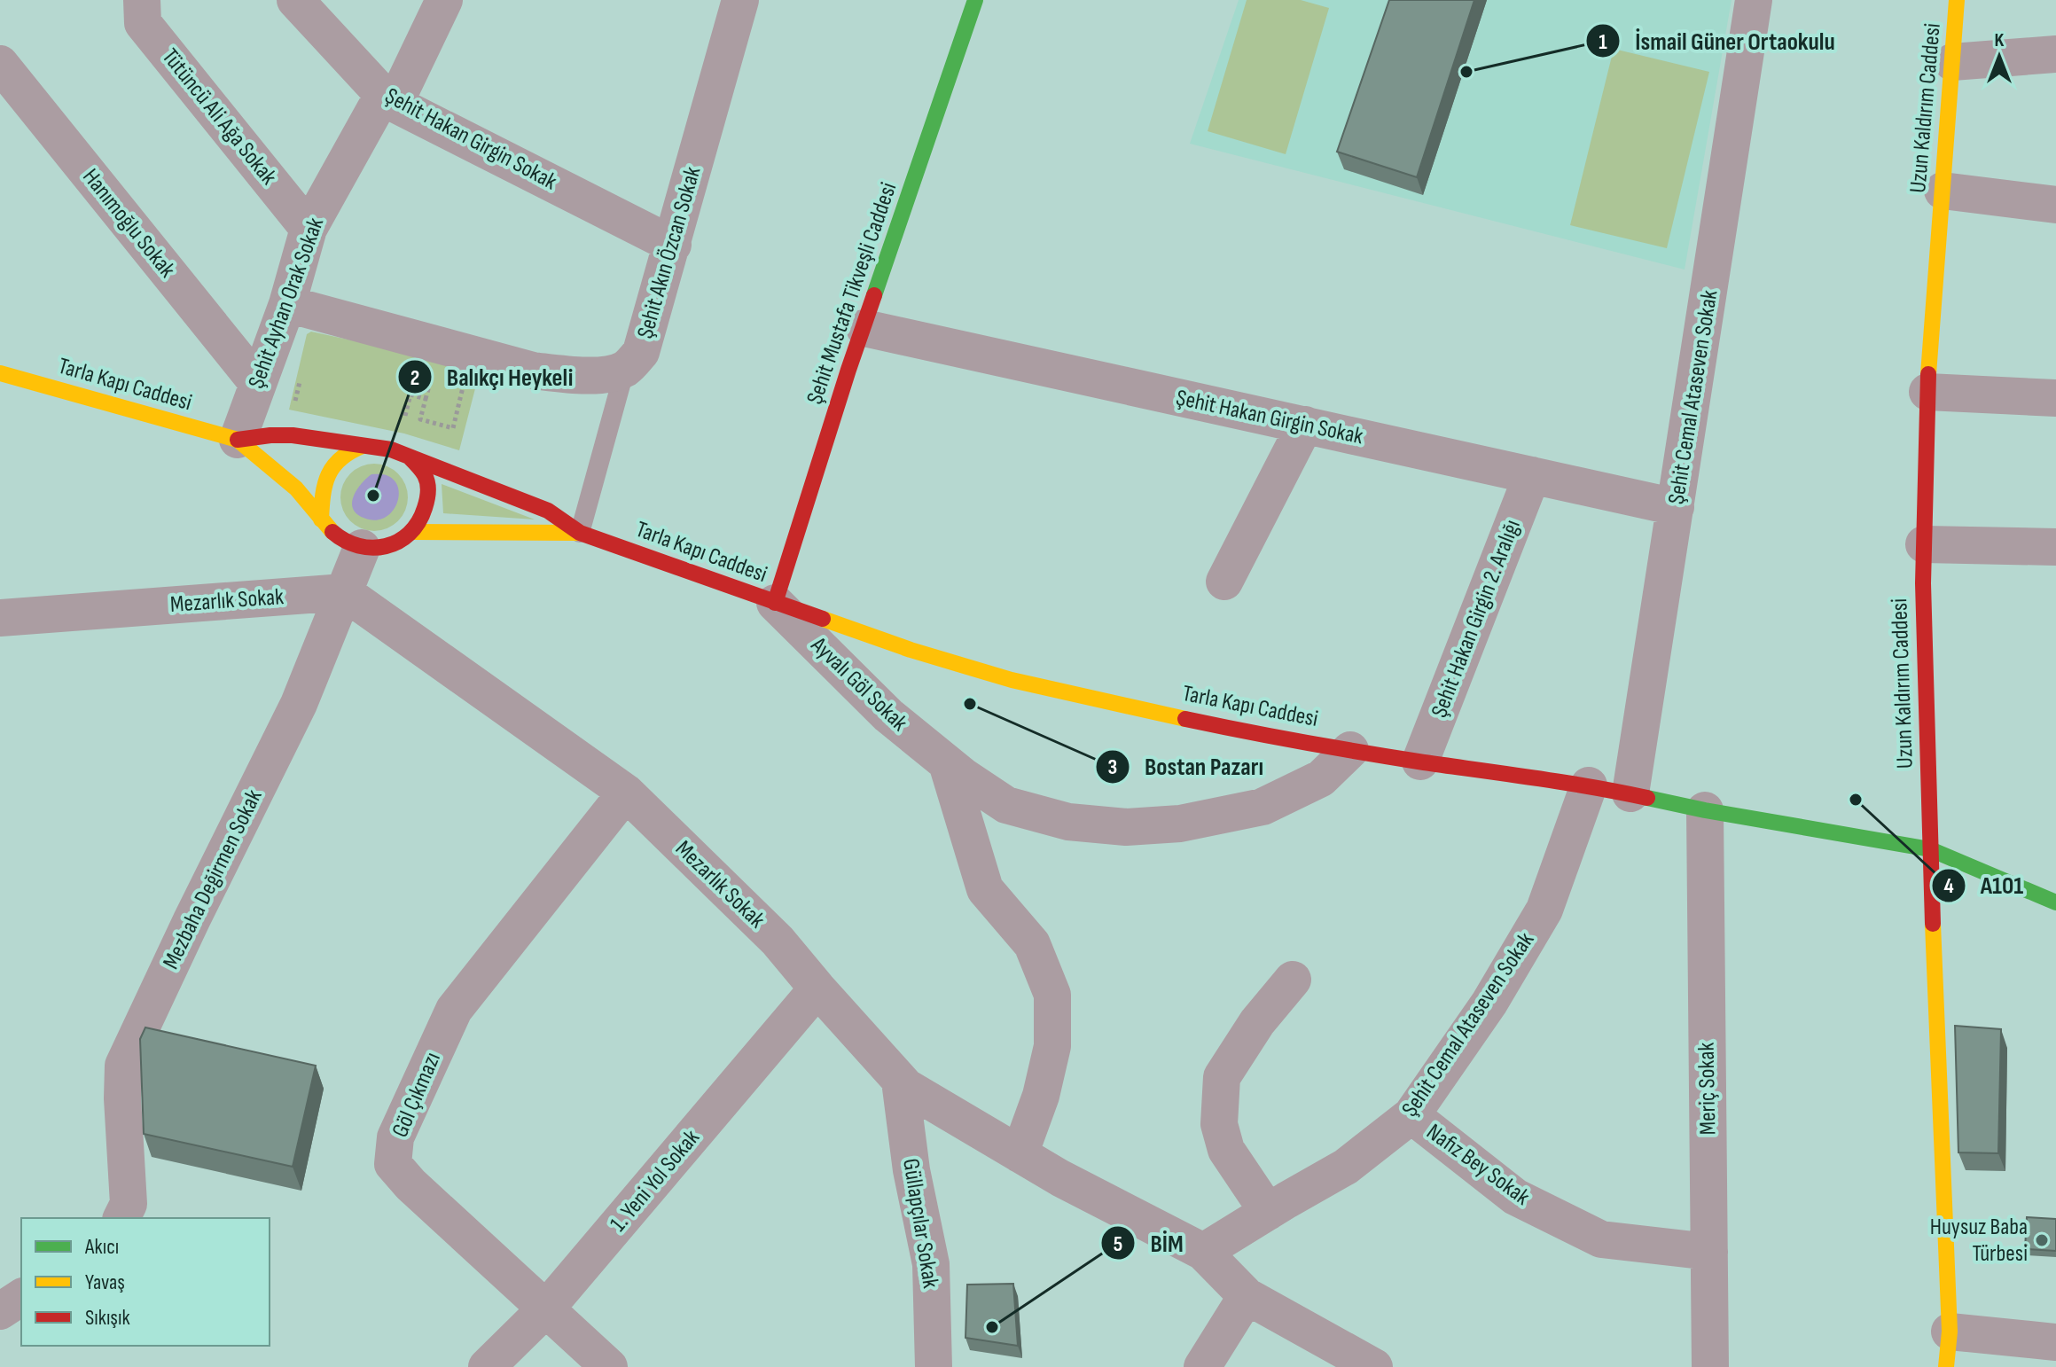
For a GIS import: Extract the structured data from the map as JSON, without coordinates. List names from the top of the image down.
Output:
{
  "streets": {
    "street": [
      "Uzun Kaldırım Caddesi",
      "Tütüncü Ali Ağa Sokak",
      "Şehit Hakan Girgin Sokak",
      "Hanımoğlu Sokak",
      "Şehit Akın Özcan Sokak",
      "Şehit Mustafa Tikveşli Caddesi",
      "Şehit Ayhan Orak Sokak",
      "Tarla Kapı Caddesi",
      "Şehit Cemal Ataseven Sokak",
      "Mezarlık Sokak",
      "Şehit Hakan Girgin 2. Aralığı",
      "Ayvalı Göl Sokak",
      "Mezbaha Değirmen Sokak",
      "Meriç Sokak",
      "Göl Çıkmazı",
      "Nafiz Bey Sokak",
      "1. Yeni Yol Sokak",
      "Güllapçılar Sokak"
    ]
  },
  "crossings": [
    ["Uzun Kaldırım Caddesi", "Tarla Kapı Caddesi"],
    ["Tütüncü Ali Ağa Sokak", "Şehit Ayhan Orak Sokak"],
    ["Şehit Hakan Girgin Sokak", "Şehit Akın Özcan Sokak"],
    ["Şehit Hakan Girgin Sokak", "Şehit Mustafa Tikveşli Caddesi"],
    ["Şehit Hakan Girgin Sokak", "Şehit Ayhan Orak Sokak"],
    ["Şehit Hakan Girgin Sokak", "Şehit Cemal Ataseven Sokak"],
    ["Şehit Hakan Girgin Sokak", "Şehit Hakan Girgin 2. Aralığı"],
    ["Hanımoğlu Sokak", "Şehit Ayhan Orak Sokak"],
    ["Şehit Mustafa Tikveşli Caddesi", "Tarla Kapı Caddesi"],
    ["Şehit Mustafa Tikveşli Caddesi", "Ayvalı Göl Sokak"],
    ["Şehit Ayhan Orak Sokak", "Tarla Kapı Caddesi"],
    ["Tarla Kapı Caddesi", "Şehit Cemal Ataseven Sokak"],
    ["Tarla Kapı Caddesi", "Şehit Hakan Girgin 2. Aralığı"],
    ["Tarla Kapı Caddesi", "Ayvalı Göl Sokak"],
    ["Tarla Kapı Caddesi", "Mezbaha Değirmen Sokak"],
    ["Tarla Kapı Caddesi", "Meriç Sokak"],
    ["Şehit Cemal Ataseven Sokak", "Mezarlık Sokak"],
    ["Şehit Cemal Ataseven Sokak", "Nafiz Bey Sokak"],
    ["Mezarlık Sokak", "Mezbaha Değirmen Sokak"],
    ["Mezarlık Sokak", "Göl Çıkmazı"],
    ["Mezarlık Sokak", "1. Yeni Yol Sokak"],
    ["Mezarlık Sokak", "Güllapçılar Sokak"],
    ["Meriç Sokak", "Nafiz Bey Sokak"],
    ["Göl Çıkmazı", "1. Yeni Yol Sokak"]
  ],
  "places": [
    "İsmail Güner Ortaokulu",
    "Balıkçı Heykeli",
    "Bostan Pazarı",
    "A101",
    "Huysuz Baba Türbesi",
    "BİM"
  ],
  "legend": ["Akıcı", "Yavaş", "Sıkışık"],
  "north": "top"
}
